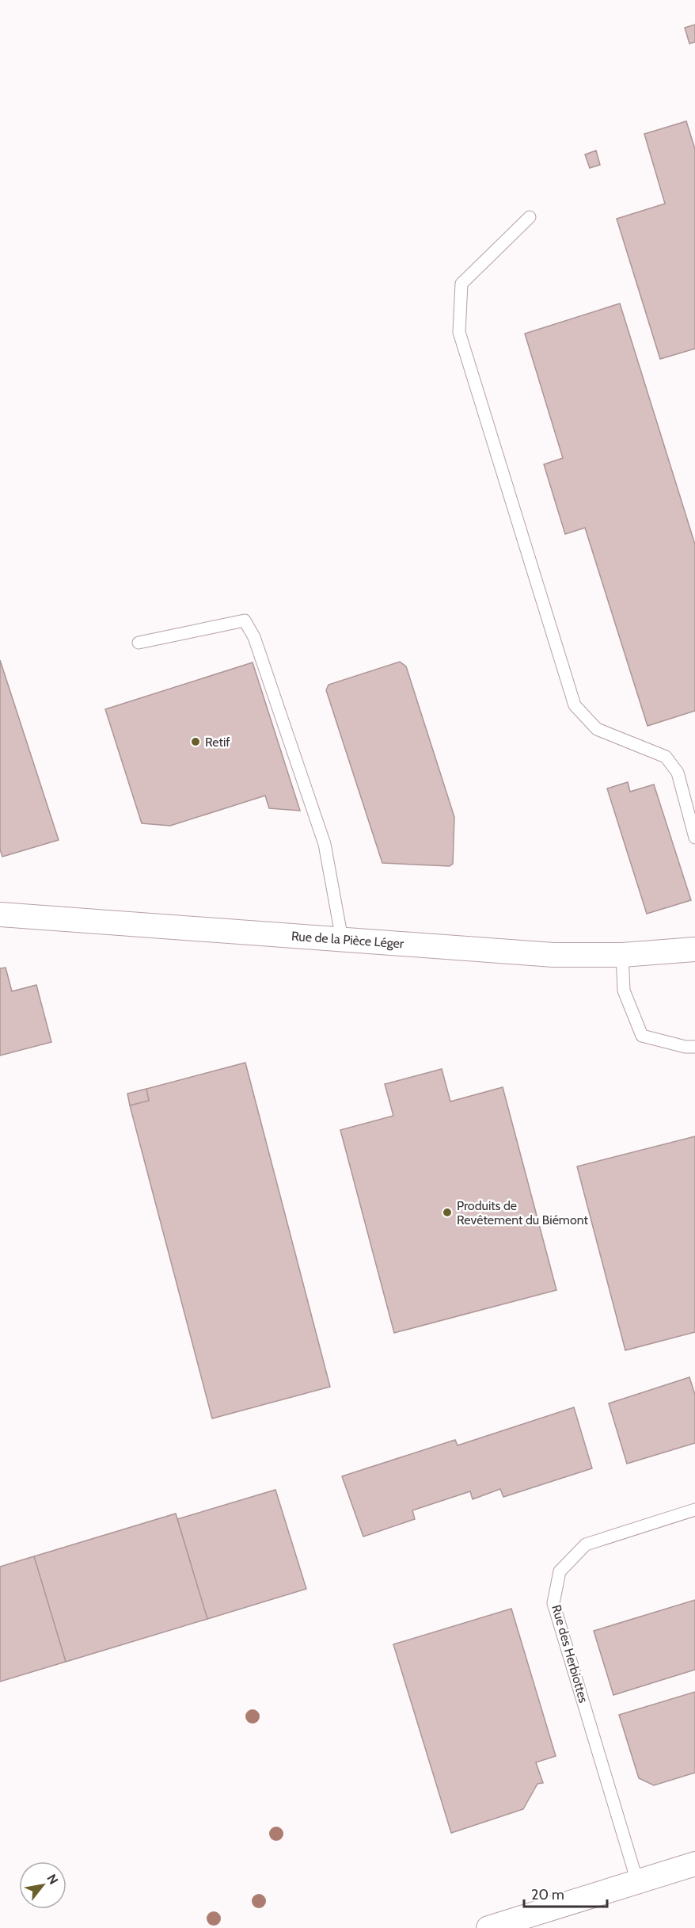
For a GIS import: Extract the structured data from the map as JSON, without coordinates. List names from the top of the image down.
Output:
{
  "streets": {
    "street": ["Rue de la Pièce Léger"],
    "lane": ["Rue des Herbiottes"]
  },
  "places": ["Retif", "Produits de Revêtement du Biémont"],
  "scale_bar": "20 m",
  "north": "top right"
}
